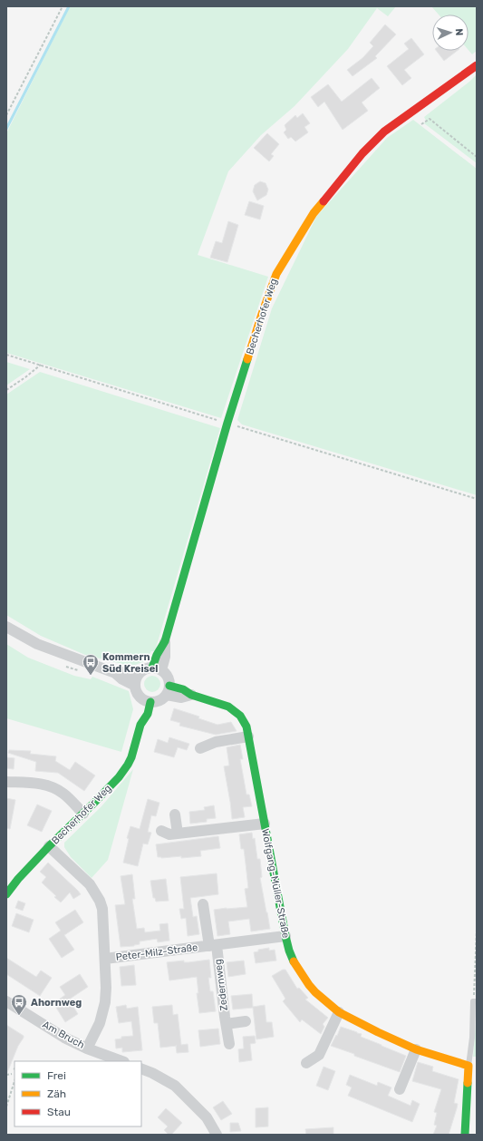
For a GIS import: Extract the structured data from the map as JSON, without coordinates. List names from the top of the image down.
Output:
{
  "streets": {
    "street": [
      "Becherhofer Weg",
      "Wolfgang-Müller-Straße",
      "Peter-Milz-Straße",
      "Zedernweg",
      "Am Bruch"
    ]
  },
  "crossings": [
    ["Becherhofer Weg", "Wolfgang-Müller-Straße"],
    ["Wolfgang-Müller-Straße", "Peter-Milz-Straße"],
    ["Peter-Milz-Straße", "Zedernweg"]
  ],
  "places": {
    "bus stop": ["Kommern Süd Kreisel", "Ahornweg"]
  },
  "legend": ["Frei", "Zäh", "Stau"],
  "north": "right"
}
